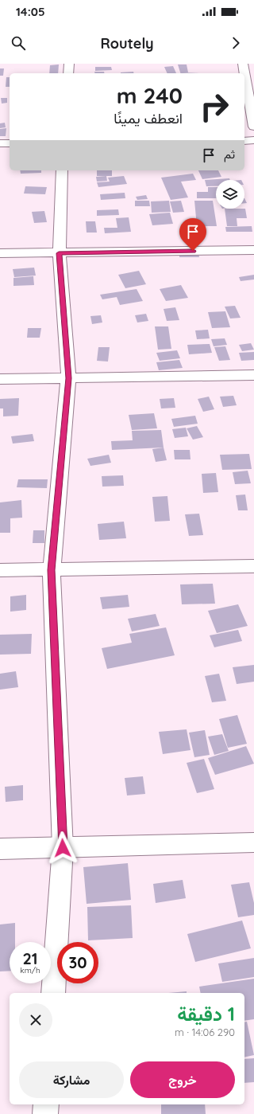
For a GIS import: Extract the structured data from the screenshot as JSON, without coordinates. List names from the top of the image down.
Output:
{
  "page": {
    "status": "14:05",
    "header": "Routely",
    "turn": ["240 m", "انعطف يمينًا"],
    "then": "ثم",
    "speed": "21 km/h",
    "limit": "30",
    "heading": ["1 دقيقة", "290 m · 14:06"],
    "buttons": ["خروج", "مشاركة"]
  }
}
